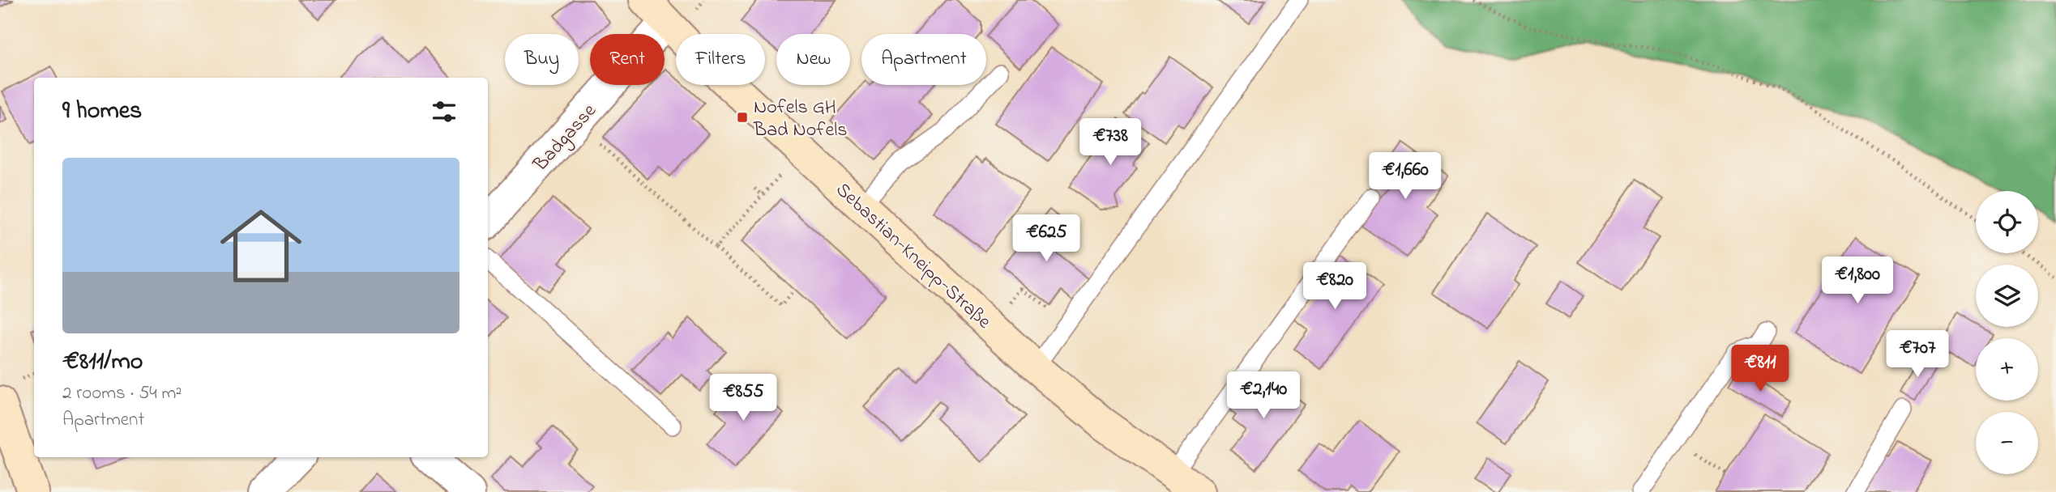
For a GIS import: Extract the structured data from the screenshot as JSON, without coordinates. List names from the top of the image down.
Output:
{
  "streets": {
    "main road": ["Sebastian-Kneipp-Straße"],
    "street": ["Badgasse"]
  },
  "crossings": [
    ["Badgasse", "Sebastian-Kneipp-Straße"]
  ],
  "places": {
    "transit": ["Nofels GH Bad Nofels"]
  },
  "page": {
    "chip": [
      "Buy",
      "Rent",
      "Filters",
      "New",
      "Apartment"
    ],
    "heading": "9 homes",
    "price": [
      "€738",
      "€1,660",
      "€625",
      "€1,800",
      "€820",
      "€707",
      "€811",
      "€2,140",
      "€855"
    ],
    "list": [
      {
        "name": "€811/mo",
        "note": "2 rooms · 54 m² · Apartment"
      }
    ],
    "map_buttons": ["+", "−"]
  }
}
